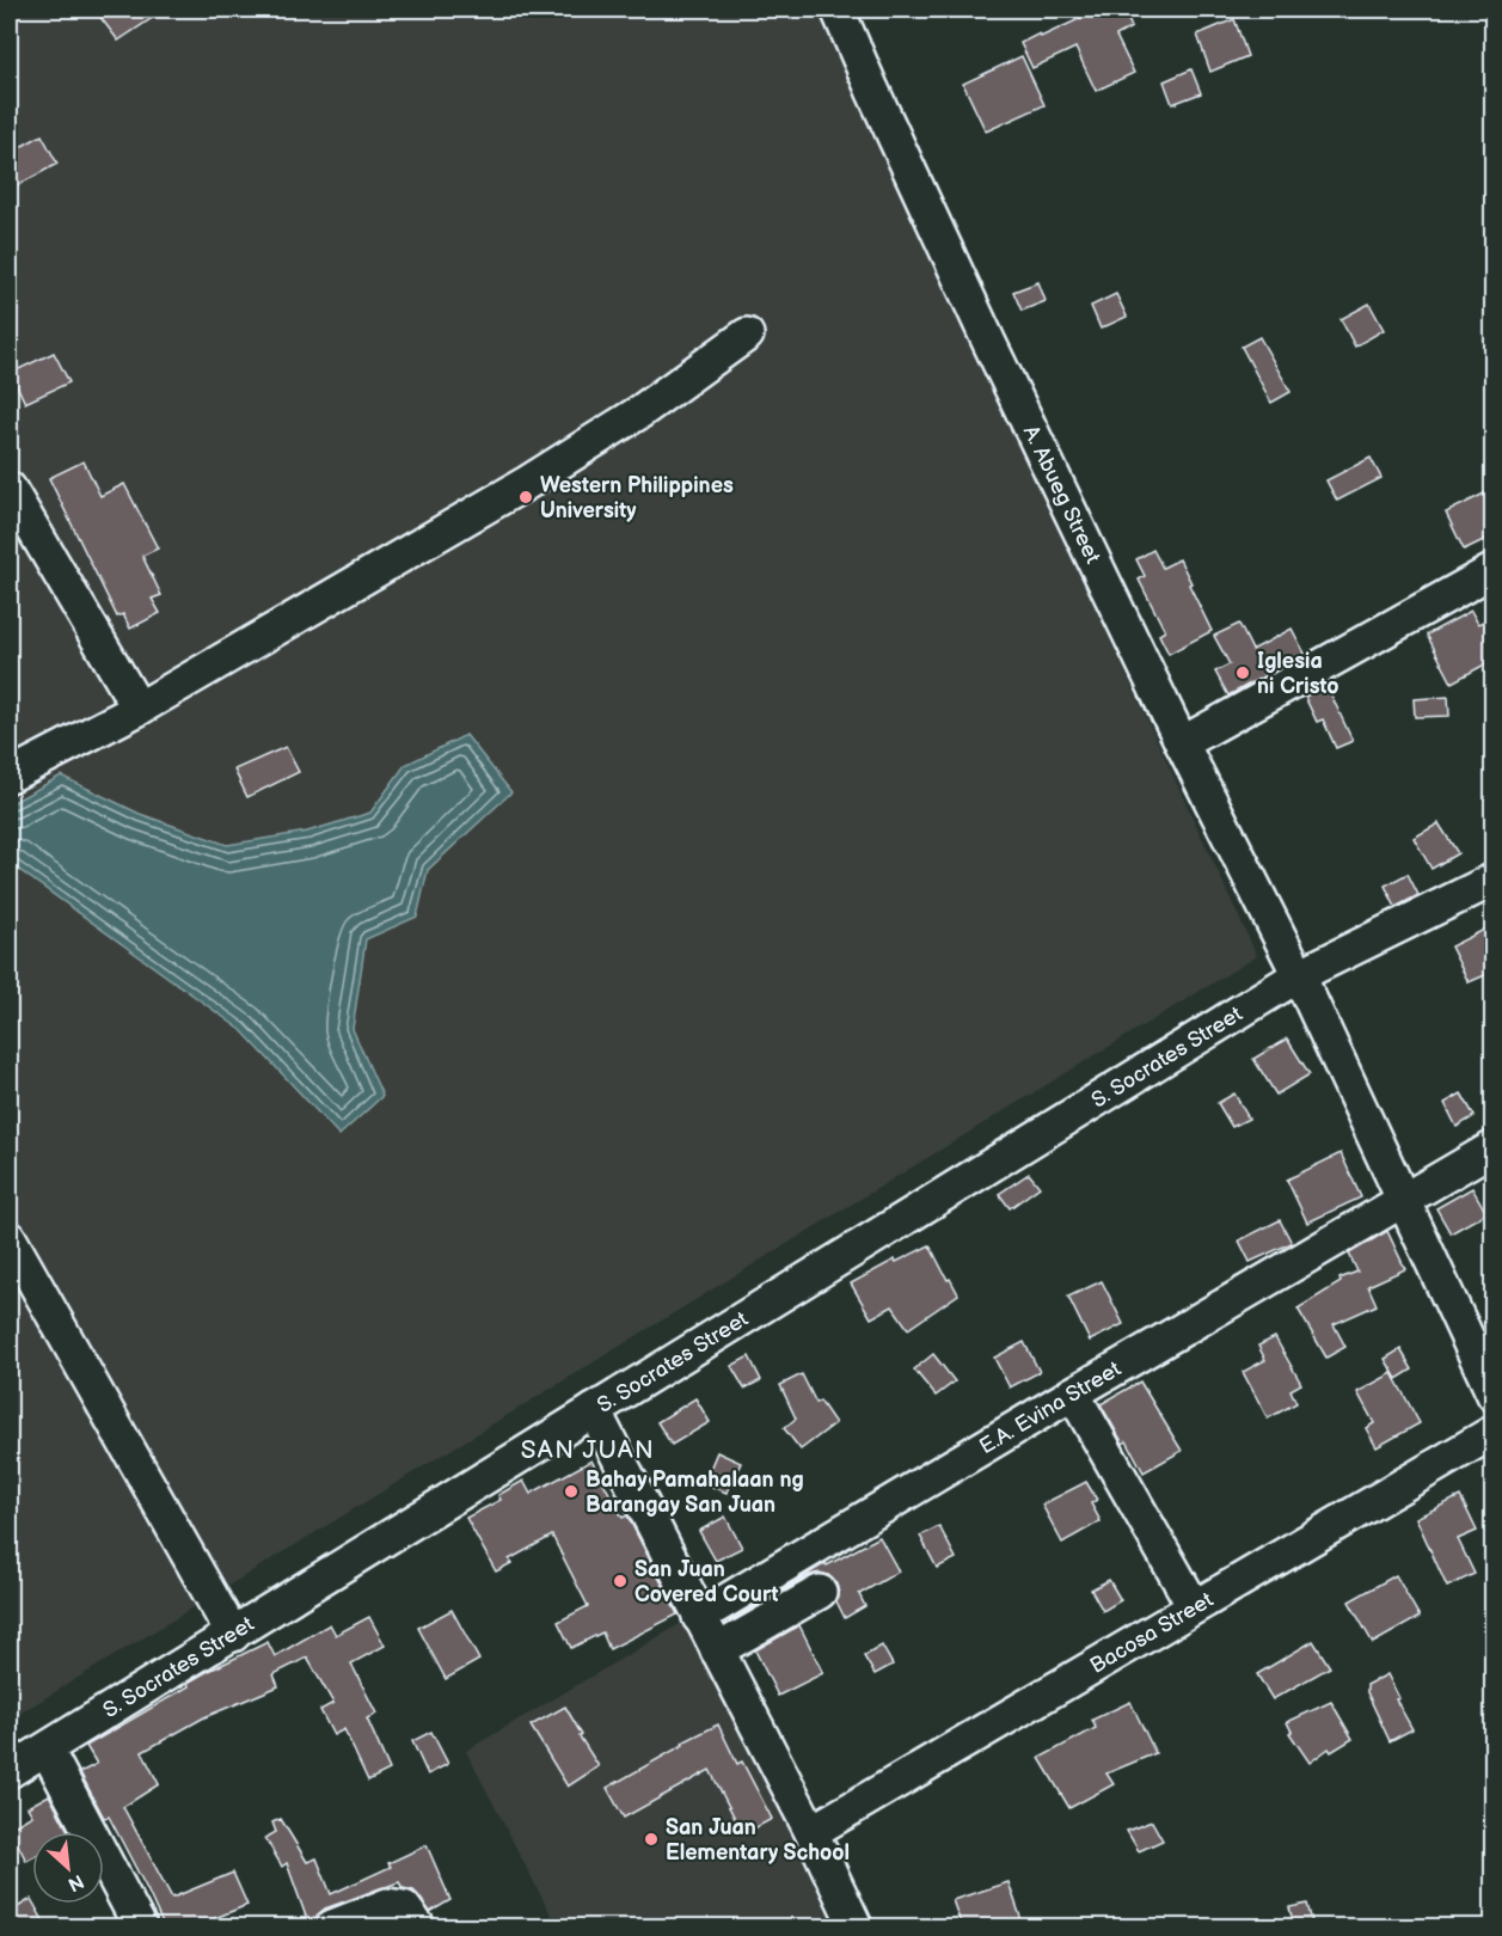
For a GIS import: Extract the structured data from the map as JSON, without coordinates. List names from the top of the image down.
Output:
{
  "streets": {
    "street": [
      "A. Abueg Street",
      "S. Socrates Street",
      "E.A. Evina Street",
      "Bacosa Street"
    ]
  },
  "crossings": [
    ["A. Abueg Street", "S. Socrates Street"],
    ["A. Abueg Street", "E.A. Evina Street"]
  ],
  "districts": ["SAN JUAN"],
  "places": [
    "Western Philippines University",
    "Iglesia ni Cristo",
    "Bahay Pamahalaan ng Barangay San Juan",
    "San Juan Covered Court",
    "San Juan Elementary School"
  ],
  "north": "bottom right"
}
